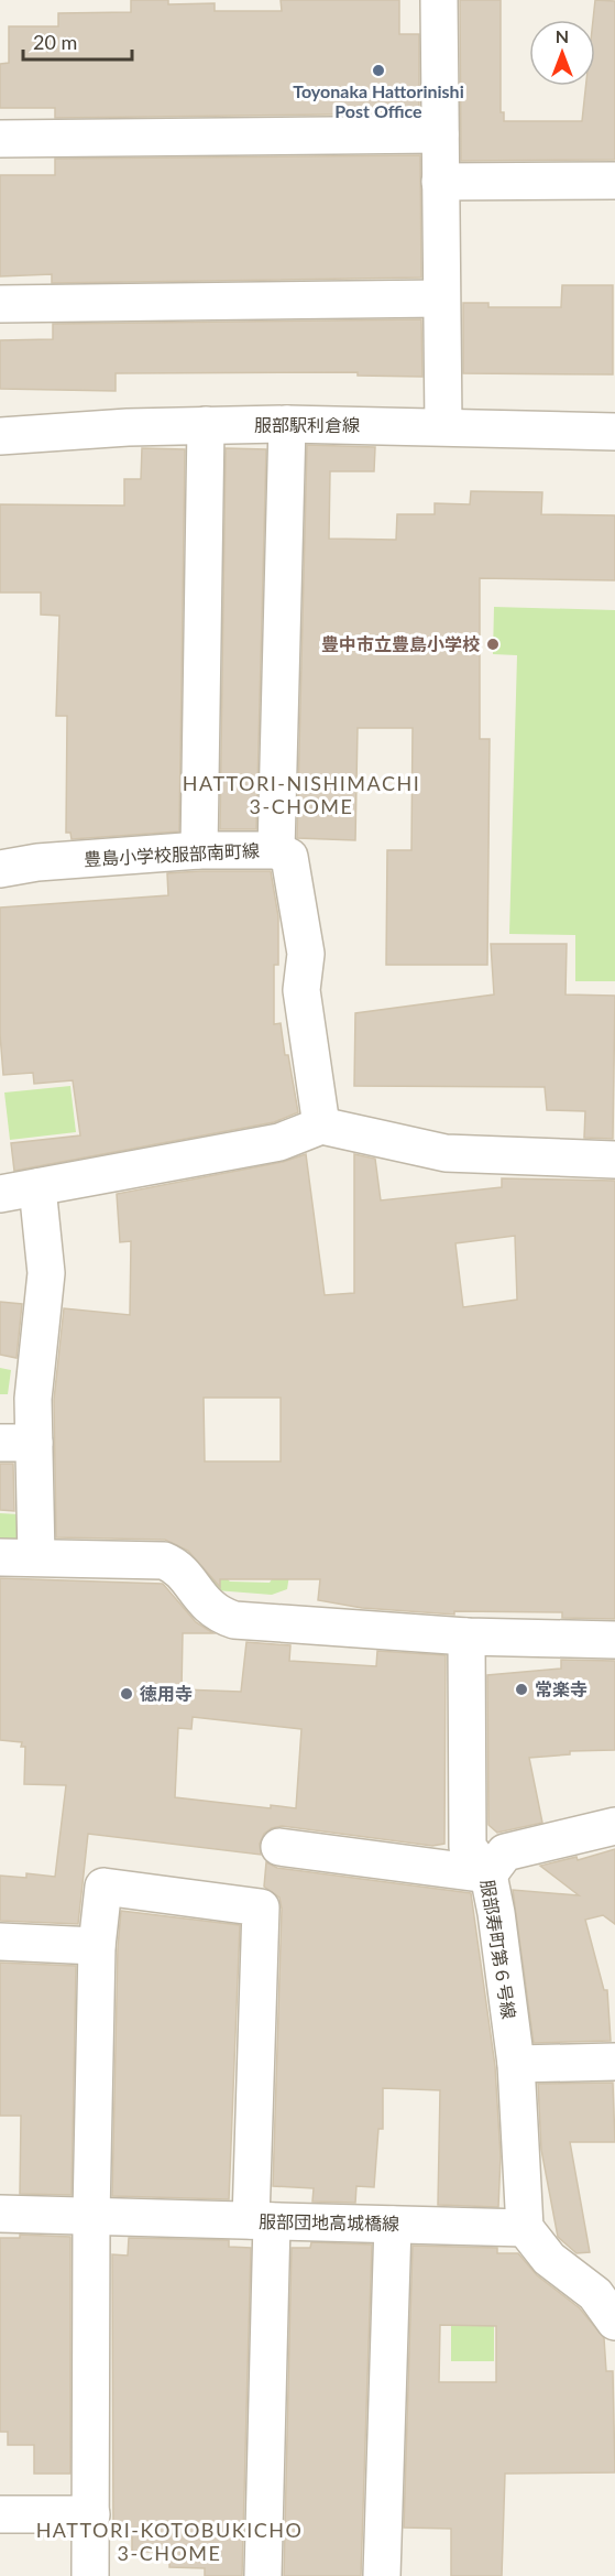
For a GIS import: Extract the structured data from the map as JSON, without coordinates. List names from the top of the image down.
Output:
{
  "streets": {
    "street": [
      "服部駅利倉線",
      "豊島小学校服部南町線",
      "服部寿町第６号線",
      "服部団地高城橋線"
    ]
  },
  "crossings": [
    ["服部寿町第６号線", "服部団地高城橋線"]
  ],
  "districts": ["HATTORI-NISHIMACHI 3-CHOME", "HATTORI-KOTOBUKICHO 3-CHOME"],
  "places": [
    "Toyonaka Hattorinishi Post Office",
    "豊中市立豊島小学校",
    "常楽寺",
    "徳用寺"
  ],
  "scale_bar": "20 m",
  "north": "top"
}
